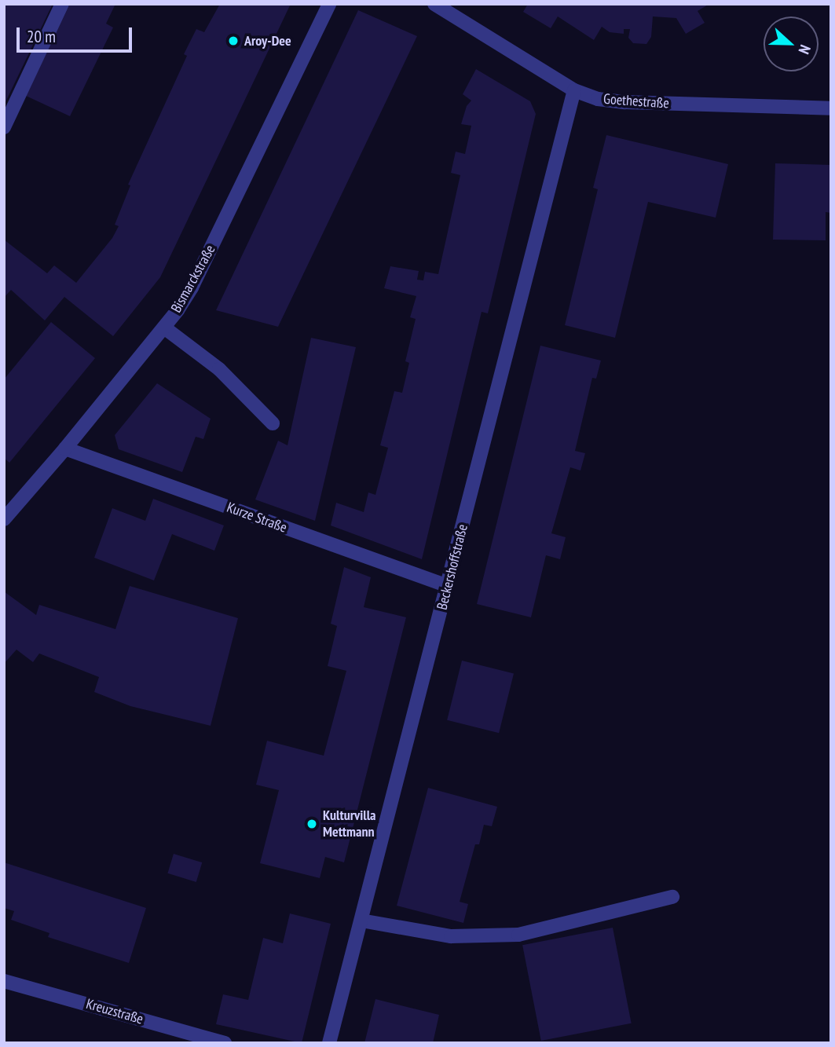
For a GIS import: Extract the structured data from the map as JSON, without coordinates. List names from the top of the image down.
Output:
{
  "streets": {
    "street": [
      "Goethestraße",
      "Bismarckstraße",
      "Kurze Straße",
      "Beckershoffstraße",
      "Kreuzstraße"
    ]
  },
  "crossings": [
    ["Goethestraße", "Beckershoffstraße"],
    ["Bismarckstraße", "Kurze Straße"],
    ["Kurze Straße", "Beckershoffstraße"]
  ],
  "places": ["Aroy-Dee", "Kulturvilla Mettmann"],
  "scale_bar": "20 m",
  "north": "right"
}
